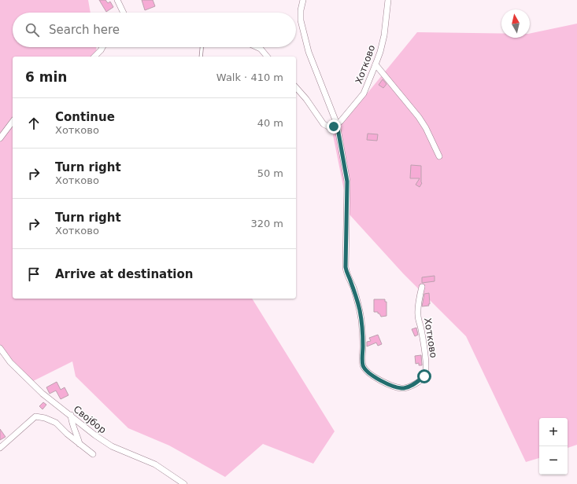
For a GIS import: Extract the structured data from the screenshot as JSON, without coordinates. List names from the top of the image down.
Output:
{
  "streets": {
    "street": ["Хотково", "Својбор"]
  },
  "north": "top",
  "page": {
    "search": "Search here",
    "heading": ["6 min", "Walk · 410 m"],
    "list": [
      ["Continue", "Хотково", "40 m"],
      ["Turn right", "Хотково", "50 m"],
      ["Turn right", "Хотково", "320 m"],
      "Arrive at destination"
    ],
    "map_buttons": ["+", "−"]
  }
}
